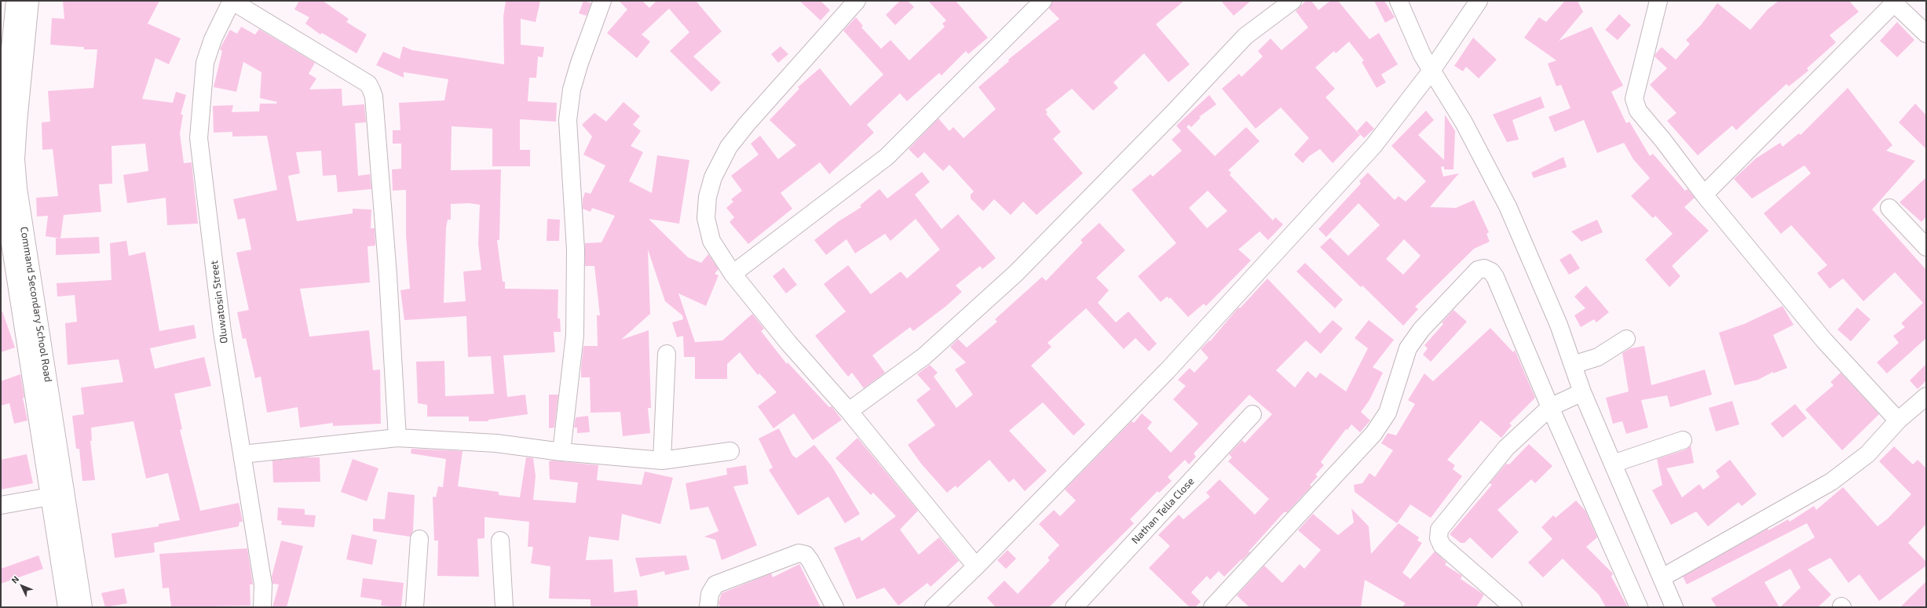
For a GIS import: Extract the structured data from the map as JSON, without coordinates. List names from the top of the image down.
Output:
{
  "streets": {
    "street": ["Oluwatosin Street", "Command Secondary School Road", "Nathan Tella Close"]
  },
  "north": "top left"
}
